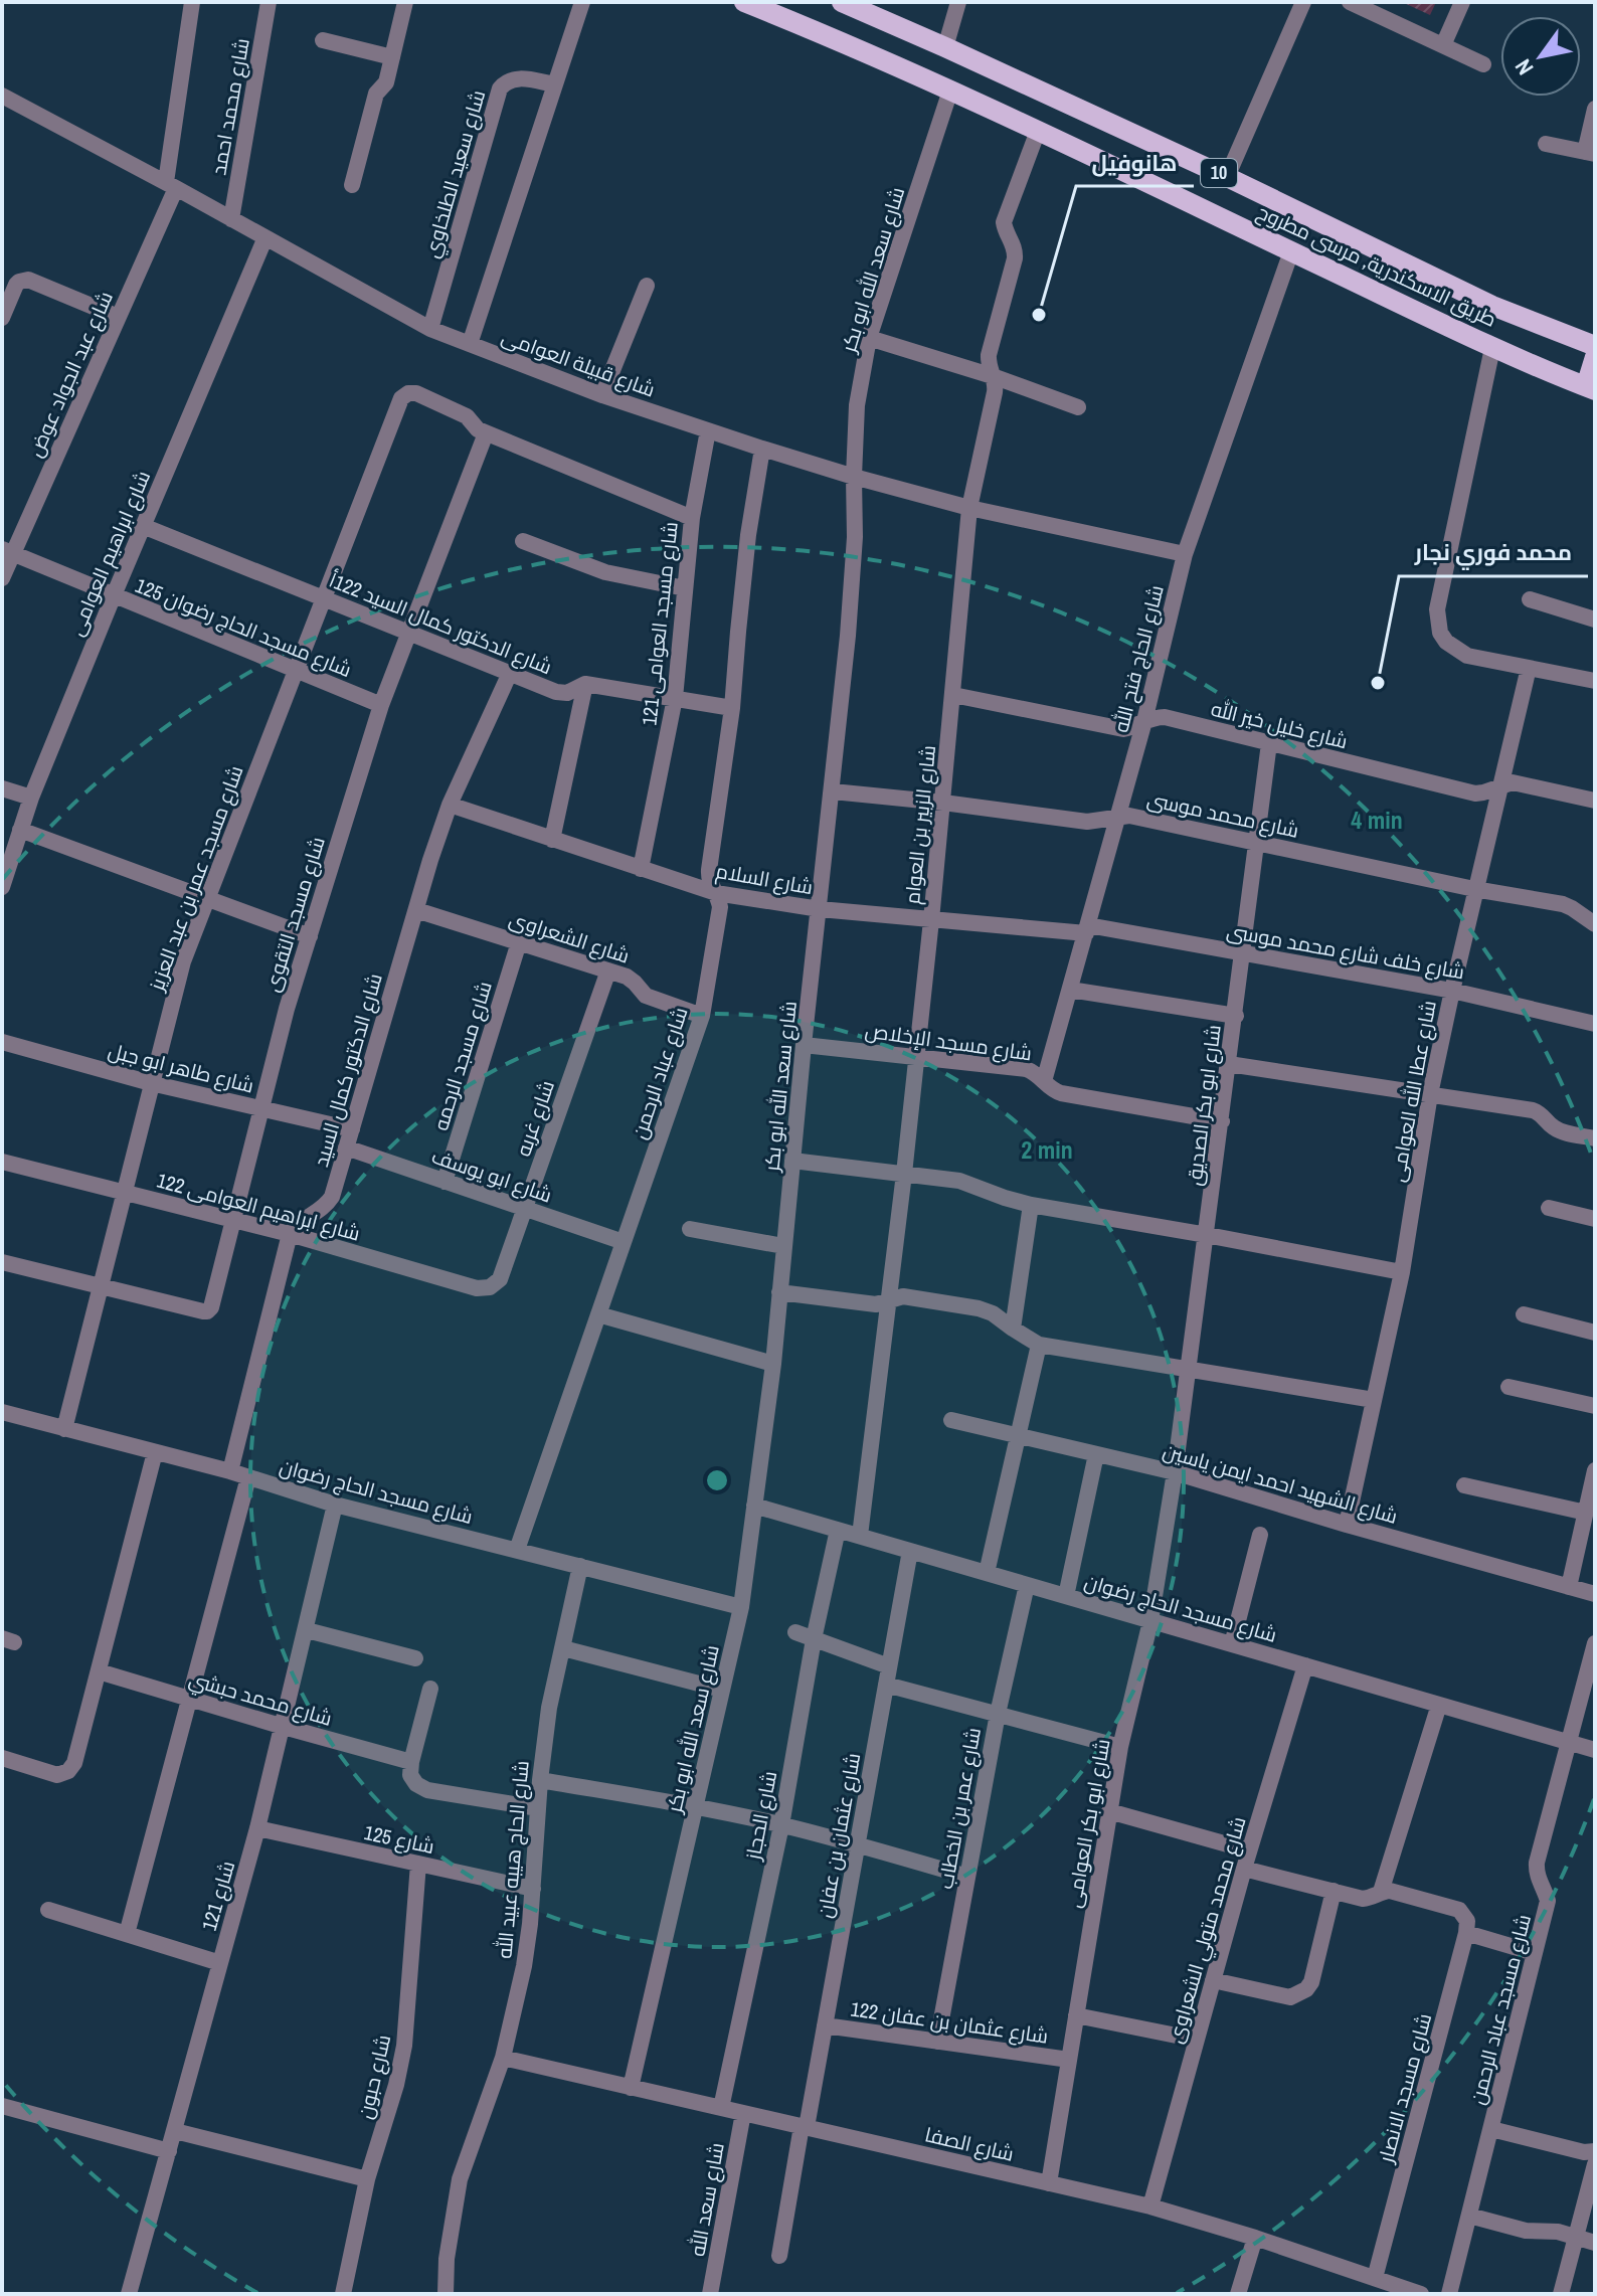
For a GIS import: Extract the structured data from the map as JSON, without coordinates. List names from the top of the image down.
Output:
{
  "streets": {
    "main road": ["10", "طريق الاسكندرية, مرسى مطروح"],
    "street": [
      "شارع محمد احمد",
      "شارع سعيد الطلخاوي",
      "شارع سعد الله ابو بكر",
      "شارع قبيلة العوامى",
      "شارع عبد الجواد عوض",
      "شارع ابراهيم العوامى",
      "شارع الدكتور كمال السيد 122أ",
      "شارع مسجد العوامى 121",
      "شارع مسجد الحاج رضوان 125",
      "شارع الحاج فتح الله",
      "شارع خليل خير الله",
      "شارع محمد موسى",
      "شارع الزبير بن العوام",
      "شارع مسجد عمر بن عبد العزيز",
      "شارع السلام",
      "شارع مسجد التقوى",
      "شارع الشعراوى",
      "شارع خلف شارع محمد موسى",
      "شارع مسجد الإخلاص",
      "شارع مسجد الرحمه",
      "شارع طاهر ابو جبل",
      "شارع الدكتور كمال السيد",
      "شارع عباد الرحمن",
      "شارع عطا الله العوامى",
      "شارع ابو بكر الصديق",
      "شارع غربه",
      "شارع ابو يوسف",
      "شارع ابراهيم العوامى 122",
      "شارع الشهيد احمد ايمن ياسين",
      "شارع مسجد الحاج رضوان",
      "شارع محمد حبشي",
      "شارع عمر بن الخطاب",
      "شارع الحجاز",
      "شارع ابو بكر العوامى",
      "شارع عثمان بن عفان",
      "شارع 125",
      "شارع الحاج هيبه عبيد الله",
      "شارع 121",
      "شارع محمد متولي الشعراوى",
      "شارع مسجد عباد الرحمن",
      "شارع عثمان بن عفان 122",
      "شارع حبون",
      "شارع مسجد الانصار",
      "شارع الصفا",
      "شارع سعد الله"
    ]
  },
  "crossings": [
    ["شارع محمد احمد", "شارع قبيلة العوامى"],
    ["شارع سعيد الطلخاوي", "شارع قبيلة العوامى"],
    ["طريق الاسكندرية, مرسى مطروح", "شارع سعد الله ابو بكر"],
    ["طريق الاسكندرية, مرسى مطروح", "شارع الحاج فتح الله"],
    ["طريق الاسكندرية, مرسى مطروح", "شارع الزبير بن العوام"],
    ["شارع سعد الله ابو بكر", "شارع قبيلة العوامى"],
    ["شارع سعد الله ابو بكر", "شارع محمد موسى"],
    ["شارع سعد الله ابو بكر", "شارع السلام"],
    ["شارع سعد الله ابو بكر", "شارع مسجد الإخلاص"],
    ["شارع سعد الله ابو بكر", "شارع مسجد الحاج رضوان"],
    ["شارع سعد الله ابو بكر", "شارع الصفا"],
    ["شارع قبيلة العوامى", "شارع عبد الجواد عوض"],
    ["شارع قبيلة العوامى", "شارع ابراهيم العوامى"],
    ["شارع قبيلة العوامى", "شارع مسجد العوامى 121"],
    ["شارع قبيلة العوامى", "شارع الحاج فتح الله"],
    ["شارع قبيلة العوامى", "شارع الزبير بن العوام"],
    ["شارع قبيلة العوامى", "شارع عباد الرحمن"],
    ["شارع عبد الجواد عوض", "شارع مسجد الحاج رضوان 125"],
    ["شارع ابراهيم العوامى", "شارع الدكتور كمال السيد 122أ"],
    ["شارع ابراهيم العوامى", "شارع مسجد الحاج رضوان 125"],
    ["شارع الدكتور كمال السيد 122أ", "شارع مسجد العوامى 121"],
    ["شارع الدكتور كمال السيد 122أ", "شارع مسجد عمر بن عبد العزيز"],
    ["شارع الدكتور كمال السيد 122أ", "شارع مسجد التقوى"],
    ["شارع الدكتور كمال السيد 122أ", "شارع الدكتور كمال السيد"],
    ["شارع الدكتور كمال السيد 122أ", "شارع عباد الرحمن"],
    ["شارع مسجد العوامى 121", "شارع السلام"],
    ["شارع مسجد الحاج رضوان 125", "شارع مسجد عمر بن عبد العزيز"],
    ["شارع مسجد الحاج رضوان 125", "شارع مسجد التقوى"],
    ["شارع الحاج فتح الله", "شارع خليل خير الله"],
    ["شارع الحاج فتح الله", "شارع محمد موسى"],
    ["شارع الحاج فتح الله", "شارع السلام"],
    ["شارع الحاج فتح الله", "شارع خلف شارع محمد موسى"],
    ["شارع الحاج فتح الله", "شارع مسجد الإخلاص"],
    ["شارع خليل خير الله", "شارع الزبير بن العوام"],
    ["شارع خليل خير الله", "شارع عطا الله العوامى"],
    ["شارع خليل خير الله", "شارع ابو بكر الصديق"],
    ["شارع محمد موسى", "شارع الزبير بن العوام"],
    ["شارع محمد موسى", "شارع عطا الله العوامى"],
    ["شارع محمد موسى", "شارع ابو بكر الصديق"],
    ["شارع الزبير بن العوام", "شارع السلام"],
    ["شارع الزبير بن العوام", "شارع مسجد الإخلاص"],
    ["شارع الزبير بن العوام", "شارع مسجد الحاج رضوان"],
    ["شارع مسجد عمر بن عبد العزيز", "شارع مسجد التقوى"],
    ["شارع مسجد عمر بن عبد العزيز", "شارع طاهر ابو جبل"],
    ["شارع مسجد عمر بن عبد العزيز", "شارع ابراهيم العوامى 122"],
    ["شارع مسجد عمر بن عبد العزيز", "شارع مسجد الحاج رضوان"],
    ["شارع السلام", "شارع خلف شارع محمد موسى"],
    ["شارع السلام", "شارع الدكتور كمال السيد"],
    ["شارع السلام", "شارع عباد الرحمن"],
    ["شارع مسجد التقوى", "شارع طاهر ابو جبل"],
    ["شارع مسجد التقوى", "شارع ابراهيم العوامى 122"],
    ["شارع الشعراوى", "شارع مسجد الرحمه"],
    ["شارع الشعراوى", "شارع الدكتور كمال السيد"],
    ["شارع الشعراوى", "شارع عباد الرحمن"],
    ["شارع الشعراوى", "شارع غربه"],
    ["شارع خلف شارع محمد موسى", "شارع عطا الله العوامى"],
    ["شارع خلف شارع محمد موسى", "شارع ابو بكر الصديق"],
    ["شارع مسجد الإخلاص", "شارع ابو بكر الصديق"],
    ["شارع مسجد الرحمه", "شارع ابو يوسف"],
    ["شارع طاهر ابو جبل", "شارع الدكتور كمال السيد"],
    ["شارع الدكتور كمال السيد", "شارع ابو يوسف"],
    ["شارع الدكتور كمال السيد", "شارع ابراهيم العوامى 122"],
    ["شارع عباد الرحمن", "شارع ابو يوسف"],
    ["شارع عباد الرحمن", "شارع مسجد الحاج رضوان"],
    ["شارع عطا الله العوامى", "شارع الشهيد احمد ايمن ياسين"],
    ["شارع ابو بكر الصديق", "شارع الشهيد احمد ايمن ياسين"],
    ["شارع ابو بكر الصديق", "شارع ابو بكر العوامى"],
    ["شارع غربه", "شارع ابو يوسف"],
    ["شارع غربه", "شارع ابراهيم العوامى 122"],
    ["شارع الشهيد احمد ايمن ياسين", "شارع ابو بكر العوامى"],
    ["شارع مسجد الحاج رضوان", "شارع عمر بن الخطاب"],
    ["شارع مسجد الحاج رضوان", "شارع الحجاز"],
    ["شارع مسجد الحاج رضوان", "شارع ابو بكر العوامى"],
    ["شارع مسجد الحاج رضوان", "شارع عثمان بن عفان"],
    ["شارع مسجد الحاج رضوان", "شارع الحاج هيبه عبيد الله"],
    ["شارع مسجد الحاج رضوان", "شارع 121"],
    ["شارع مسجد الحاج رضوان", "شارع محمد متولي الشعراوى"],
    ["شارع مسجد الحاج رضوان", "شارع مسجد عباد الرحمن"],
    ["شارع محمد حبشي", "شارع 121"],
    ["شارع عمر بن الخطاب", "شارع عثمان بن عفان 122"],
    ["شارع الحجاز", "شارع الصفا"],
    ["شارع ابو بكر العوامى", "شارع عثمان بن عفان 122"],
    ["شارع ابو بكر العوامى", "شارع الصفا"],
    ["شارع عثمان بن عفان", "شارع عثمان بن عفان 122"],
    ["شارع عثمان بن عفان", "شارع الصفا"],
    ["شارع 125", "شارع الحاج هيبه عبيد الله"],
    ["شارع 125", "شارع 121"],
    ["شارع 125", "شارع حبون"],
    ["شارع الحاج هيبه عبيد الله", "شارع الصفا"],
    ["شارع محمد متولي الشعراوى", "شارع الصفا"],
    ["شارع مسجد الانصار", "شارع الصفا"],
    ["شارع الصفا", "شارع سعد الله"]
  ],
  "places": ["هانوفيل", "محمد فوري نجار"],
  "north": "bottom left",
  "rings": ["4 min", "2 min"]
}
